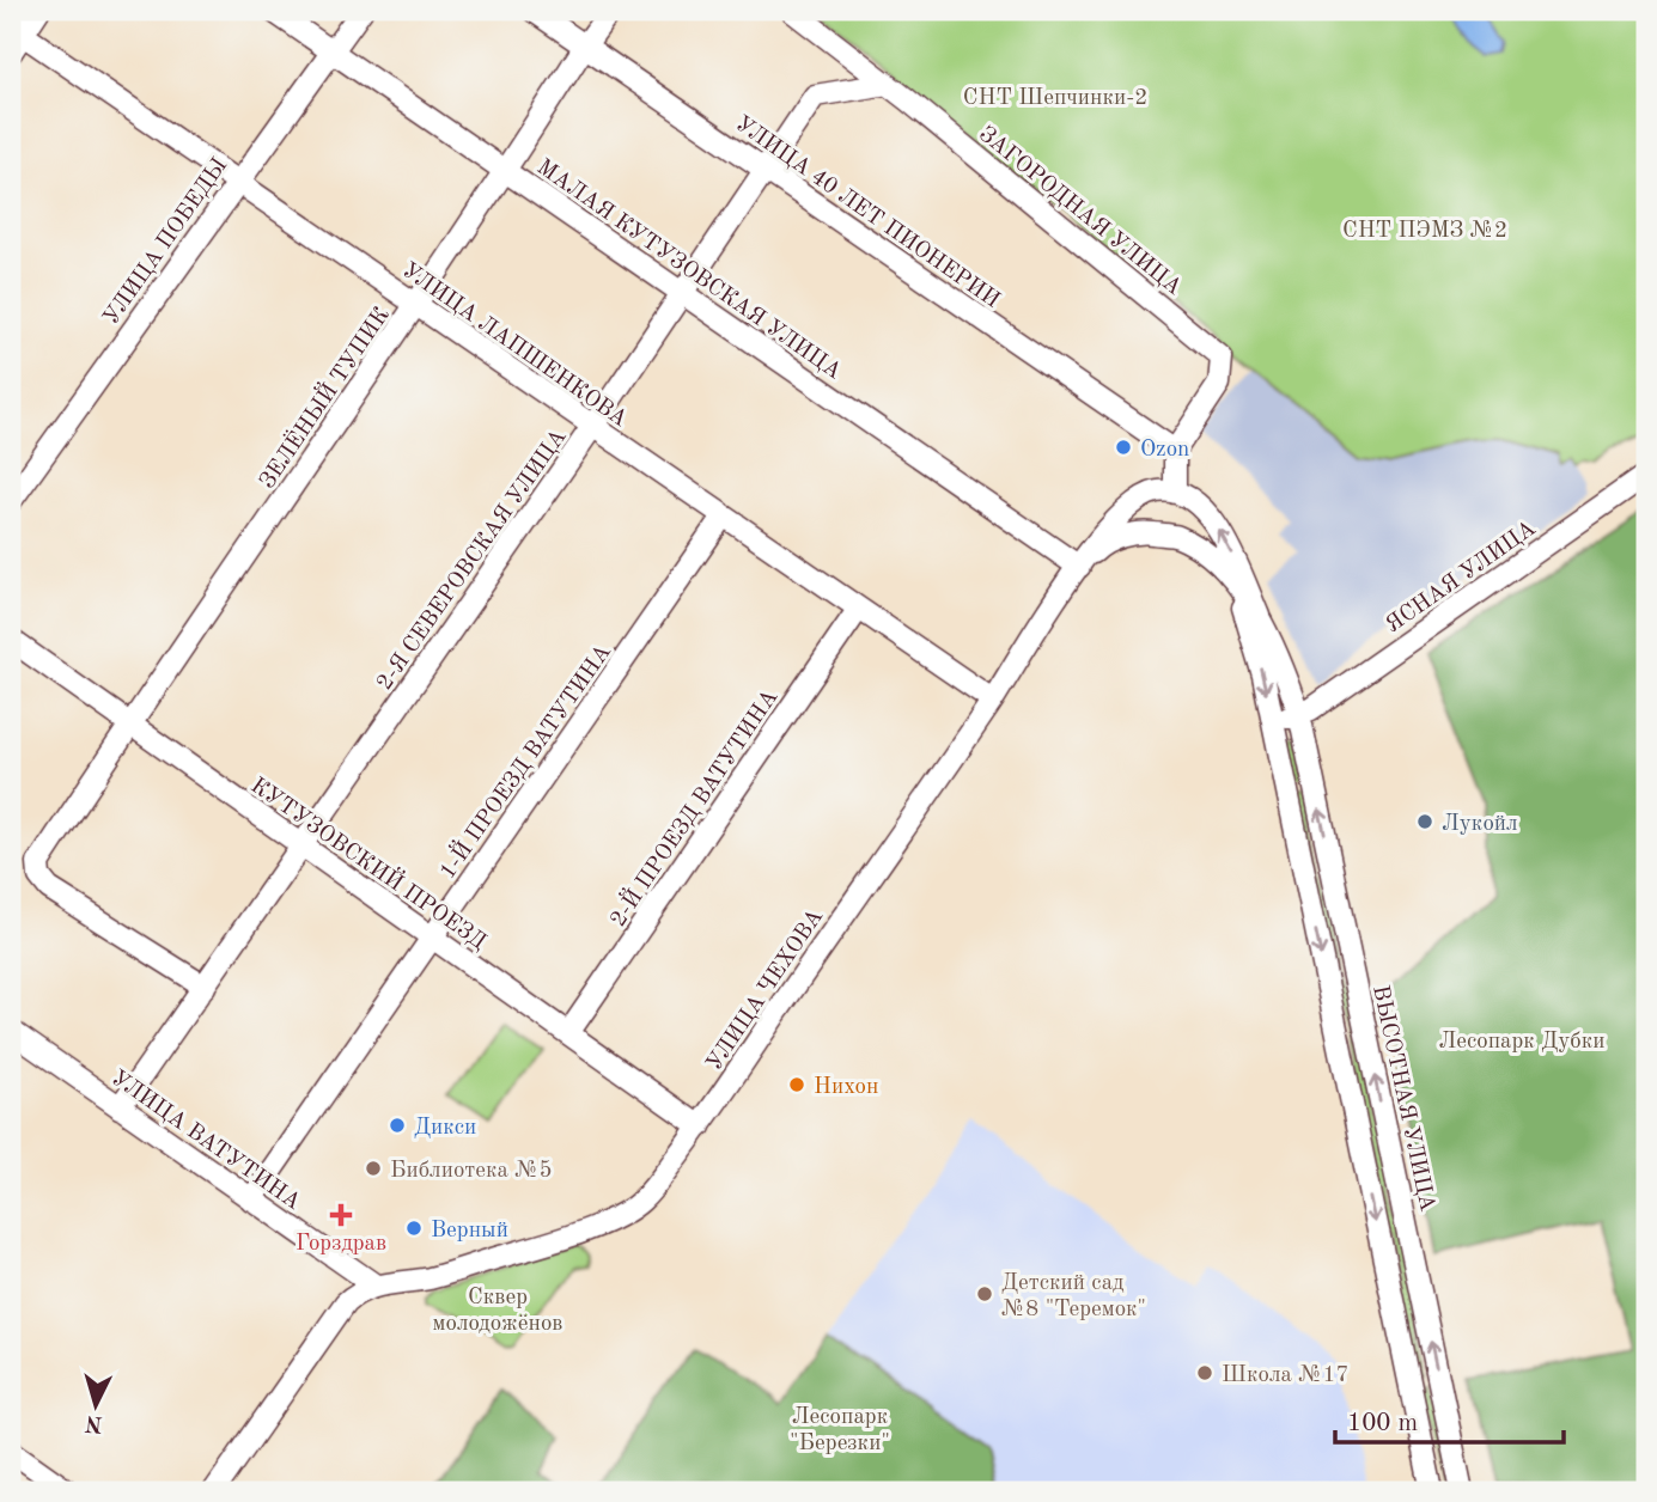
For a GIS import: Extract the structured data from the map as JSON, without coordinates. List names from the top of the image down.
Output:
{
  "streets": {
    "street": [
      "ЗАГОРОДНАЯ УЛИЦА",
      "УЛИЦА 40 ЛЕТ ПИОНЕРИИ",
      "УЛИЦА ПОБЕДЫ",
      "МАЛАЯ КУТУЗОВСКАЯ УЛИЦА",
      "УЛИЦА ЛАПШЕНКОВА",
      "ЗЕЛЁНЫЙ ТУПИК",
      "2-Я СЕВЕРОВСКАЯ УЛИЦА",
      "ЯСНАЯ УЛИЦА",
      "1-Й ПРОЕЗД ВАТУТИНА",
      "2-Й ПРОЕЗД ВАТУТИНА",
      "КУТУЗОВСКИЙ ПРОЕЗД",
      "УЛИЦА ЧЕХОВА",
      "ВЫСОТНАЯ УЛИЦА",
      "УЛИЦА ВАТУТИНА"
    ]
  },
  "crossings": [
    ["ЗАГОРОДНАЯ УЛИЦА", "УЛИЦА 40 ЛЕТ ПИОНЕРИИ"],
    ["ЗАГОРОДНАЯ УЛИЦА", "2-Я СЕВЕРОВСКАЯ УЛИЦА"],
    ["УЛИЦА 40 ЛЕТ ПИОНЕРИИ", "ЗЕЛЁНЫЙ ТУПИК"],
    ["УЛИЦА 40 ЛЕТ ПИОНЕРИИ", "2-Я СЕВЕРОВСКАЯ УЛИЦА"],
    ["УЛИЦА ПОБЕДЫ", "МАЛАЯ КУТУЗОВСКАЯ УЛИЦА"],
    ["УЛИЦА ПОБЕДЫ", "УЛИЦА ЛАПШЕНКОВА"],
    ["МАЛАЯ КУТУЗОВСКАЯ УЛИЦА", "ЗЕЛЁНЫЙ ТУПИК"],
    ["МАЛАЯ КУТУЗОВСКАЯ УЛИЦА", "2-Я СЕВЕРОВСКАЯ УЛИЦА"],
    ["МАЛАЯ КУТУЗОВСКАЯ УЛИЦА", "УЛИЦА ЧЕХОВА"],
    ["УЛИЦА ЛАПШЕНКОВА", "ЗЕЛЁНЫЙ ТУПИК"],
    ["УЛИЦА ЛАПШЕНКОВА", "2-Я СЕВЕРОВСКАЯ УЛИЦА"],
    ["УЛИЦА ЛАПШЕНКОВА", "1-Й ПРОЕЗД ВАТУТИНА"],
    ["УЛИЦА ЛАПШЕНКОВА", "2-Й ПРОЕЗД ВАТУТИНА"],
    ["УЛИЦА ЛАПШЕНКОВА", "УЛИЦА ЧЕХОВА"],
    ["ЗЕЛЁНЫЙ ТУПИК", "2-Я СЕВЕРОВСКАЯ УЛИЦА"],
    ["ЗЕЛЁНЫЙ ТУПИК", "КУТУЗОВСКИЙ ПРОЕЗД"],
    ["2-Я СЕВЕРОВСКАЯ УЛИЦА", "КУТУЗОВСКИЙ ПРОЕЗД"],
    ["2-Я СЕВЕРОВСКАЯ УЛИЦА", "УЛИЦА ВАТУТИНА"],
    ["ЯСНАЯ УЛИЦА", "ВЫСОТНАЯ УЛИЦА"],
    ["1-Й ПРОЕЗД ВАТУТИНА", "КУТУЗОВСКИЙ ПРОЕЗД"],
    ["1-Й ПРОЕЗД ВАТУТИНА", "УЛИЦА ВАТУТИНА"],
    ["2-Й ПРОЕЗД ВАТУТИНА", "КУТУЗОВСКИЙ ПРОЕЗД"],
    ["КУТУЗОВСКИЙ ПРОЕЗД", "УЛИЦА ЧЕХОВА"],
    ["УЛИЦА ЧЕХОВА", "ВЫСОТНАЯ УЛИЦА"],
    ["УЛИЦА ЧЕХОВА", "УЛИЦА ВАТУТИНА"]
  ],
  "parks": [
    "СНТ Шепчинки-2",
    "СНТ ПЭМЗ №2",
    "Лесопарк Дубки",
    "Сквер молодожёнов",
    "Лесопарк \"Березки\""
  ],
  "places": {
    "other": [
      "Ozon",
      "Лукойл",
      "Нихон",
      "Дикси",
      "Библиотека №5",
      "Верный",
      "Детский сад №8 \"Теремок\"",
      "Школа №17"
    ],
    "health": ["Горздрав"]
  },
  "scale_bar": "100 m",
  "north": "bottom"
}
